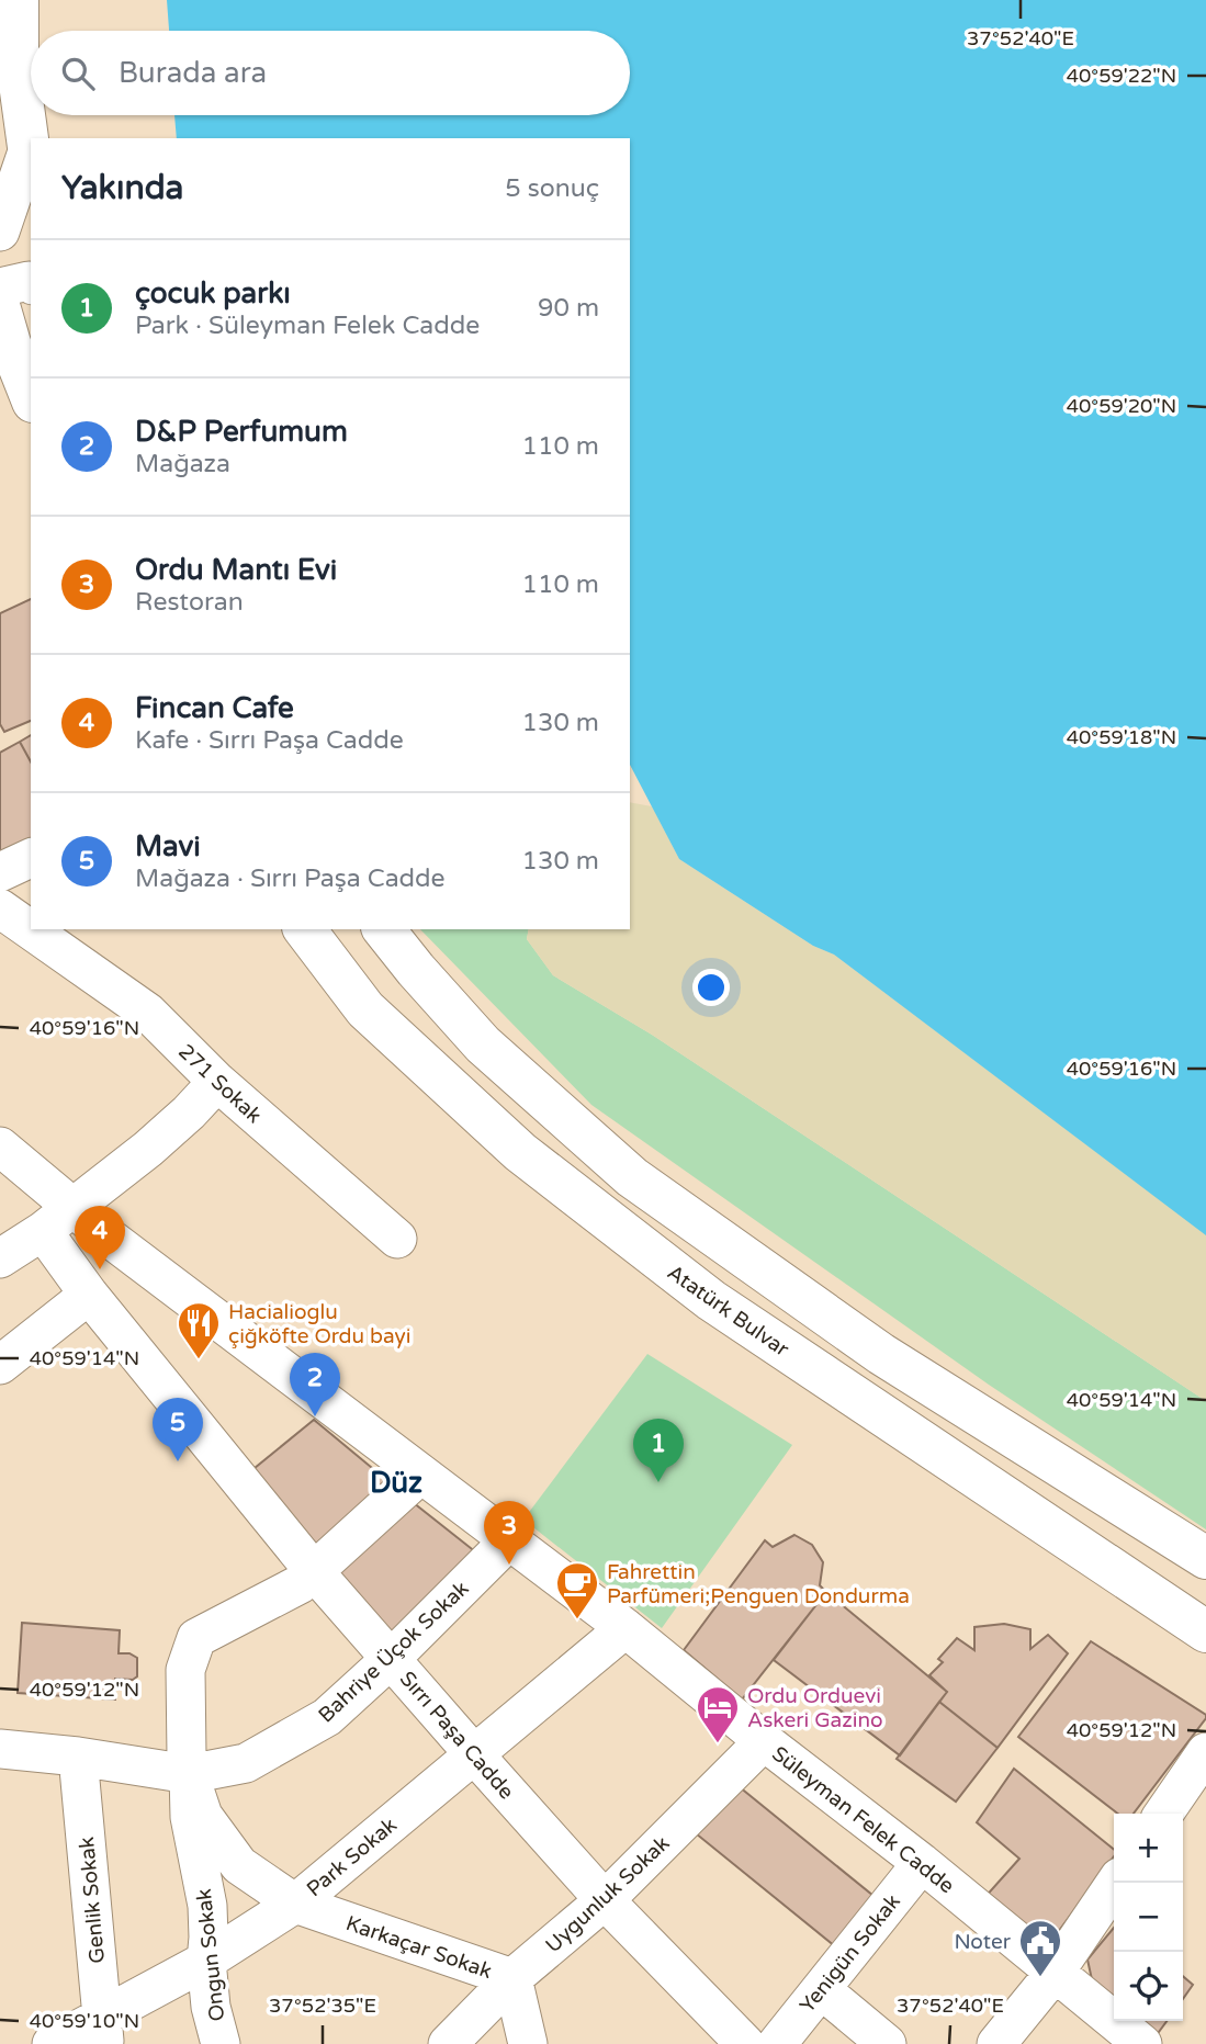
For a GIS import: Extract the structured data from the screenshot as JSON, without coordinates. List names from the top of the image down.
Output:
{
  "streets": {
    "highway": ["Atatürk Bulvar"],
    "street": [
      "271 Sokak",
      "Bahriye Üçok Sokak",
      "Sırrı Paşa Cadde",
      "Süleyman Felek Cadde",
      "Park Sokak",
      "Uygunluk Sokak",
      "Genlik Sokak",
      "Karkaçar Sokak",
      "Yenigün Sokak",
      "Ongun Sokak"
    ]
  },
  "crossings": [
    ["Bahriye Üçok Sokak", "Sırrı Paşa Cadde"],
    ["Bahriye Üçok Sokak", "Süleyman Felek Cadde"],
    ["Bahriye Üçok Sokak", "Genlik Sokak"],
    ["Bahriye Üçok Sokak", "Karkaçar Sokak"],
    ["Bahriye Üçok Sokak", "Ongun Sokak"],
    ["Sırrı Paşa Cadde", "Park Sokak"],
    ["Sırrı Paşa Cadde", "Uygunluk Sokak"],
    ["Süleyman Felek Cadde", "Park Sokak"],
    ["Süleyman Felek Cadde", "Uygunluk Sokak"],
    ["Süleyman Felek Cadde", "Yenigün Sokak"],
    ["Park Sokak", "Genlik Sokak"],
    ["Park Sokak", "Karkaçar Sokak"],
    ["Park Sokak", "Ongun Sokak"],
    ["Uygunluk Sokak", "Karkaçar Sokak"],
    ["Karkaçar Sokak", "Ongun Sokak"]
  ],
  "districts": ["Düz"],
  "places": {
    "restaurant": ["Hacialioglu çiğköfte Ordu bayi"],
    "cafe": ["Fahrettin Parfümeri;Penguen Dondurma"],
    "hotel": ["Ordu Orduevi Askeri Gazino"],
    "public building": ["Noter"]
  },
  "page": {
    "search": "Burada ara",
    "heading": ["Yakında", "5 sonuç"],
    "list": [
      {
        "mark": "1",
        "name": "çocuk parkı",
        "note": "Park · Süleyman Felek Cadde",
        "value": "90 m"
      },
      {
        "mark": "2",
        "name": "D&P Perfumum",
        "note": "Mağaza",
        "value": "110 m"
      },
      {
        "mark": "3",
        "name": "Ordu Mantı Evi",
        "note": "Restoran",
        "value": "110 m"
      },
      {
        "mark": "4",
        "name": "Fincan Cafe",
        "note": "Kafe · Sırrı Paşa Cadde",
        "value": "130 m"
      },
      {
        "mark": "5",
        "name": "Mavi",
        "note": "Mağaza · Sırrı Paşa Cadde",
        "value": "130 m"
      }
    ],
    "pins": [
      "4",
      "2",
      "5",
      "1",
      "3"
    ],
    "map_buttons": ["+", "−"]
  },
  "coordinates": [
    "37°52'40\"E",
    "40°59'22\"N",
    "40°59'20\"N",
    "40°59'18\"N",
    "40°59'16\"N",
    "40°59'14\"N",
    "40°59'12\"N",
    "37°52'35\"E",
    "40°59'10\"N"
  ]
}
